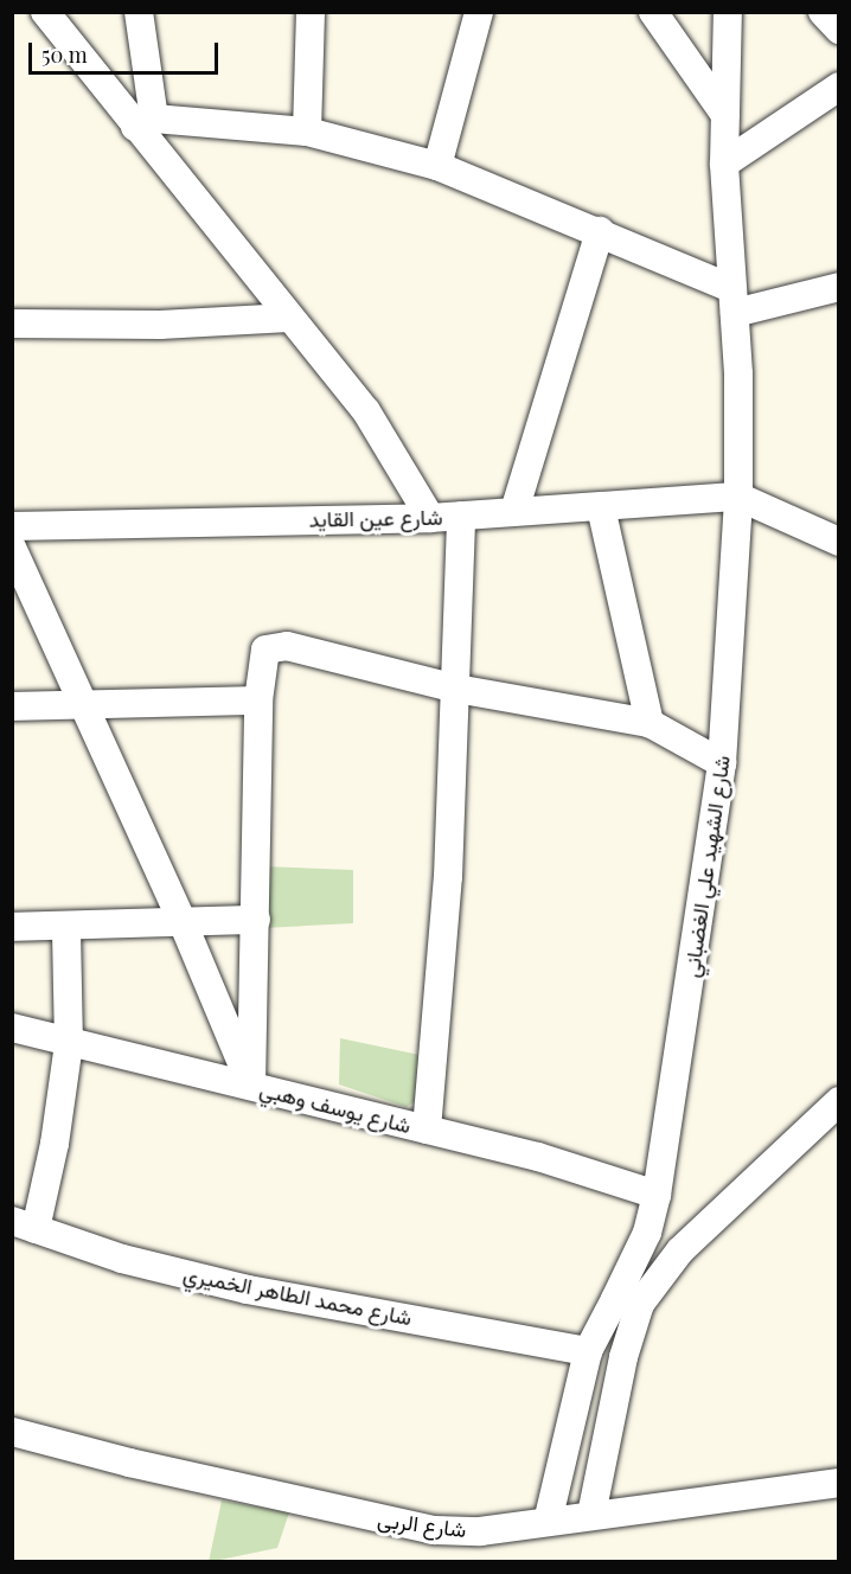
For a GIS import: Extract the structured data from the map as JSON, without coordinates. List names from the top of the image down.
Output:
{
  "streets": {
    "street": [
      "شارع عين القايد",
      "شارع الشهيد علي الغضباني",
      "شارع يوسف وهبي",
      "شارع محمد الطاهر الخميري",
      "شارع الربى"
    ]
  },
  "crossings": [
    ["شارع عين القايد", "شارع الشهيد علي الغضباني"],
    ["شارع الشهيد علي الغضباني", "شارع يوسف وهبي"]
  ],
  "scale_bar": "50 m"
}
